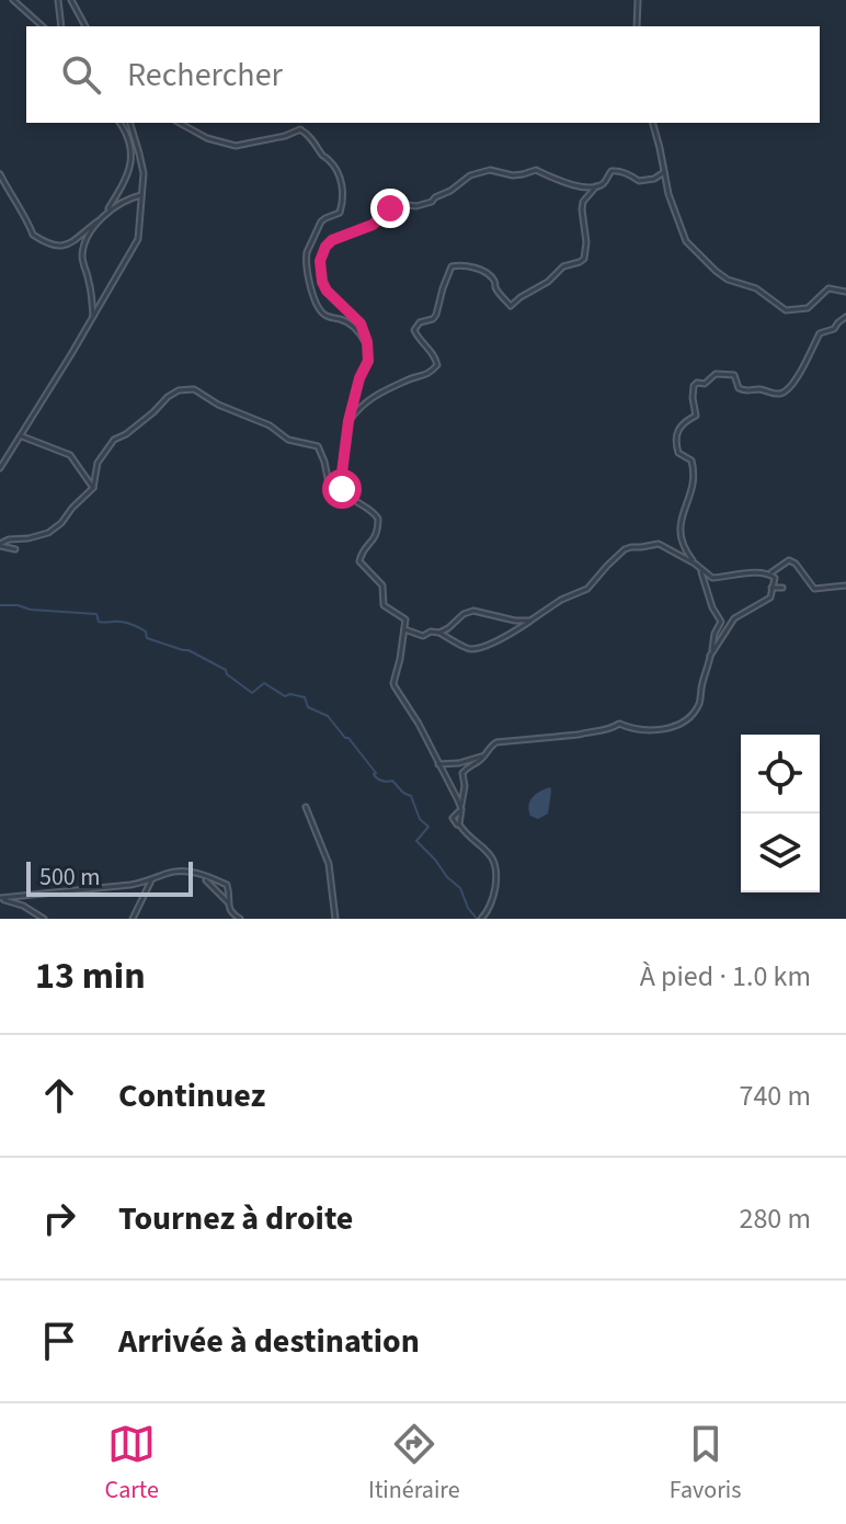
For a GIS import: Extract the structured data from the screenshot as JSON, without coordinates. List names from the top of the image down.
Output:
{
  "scale_bar": "500 m",
  "page": {
    "search": "Rechercher",
    "scale": "500 m",
    "heading": ["13 min", "À pied · 1.0 km"],
    "list": [
      ["Continuez", "740 m"],
      ["Tournez à droite", "280 m"],
      "Arrivée à destination"
    ],
    "nav": ["Carte", "Itinéraire", "Favoris"]
  }
}
